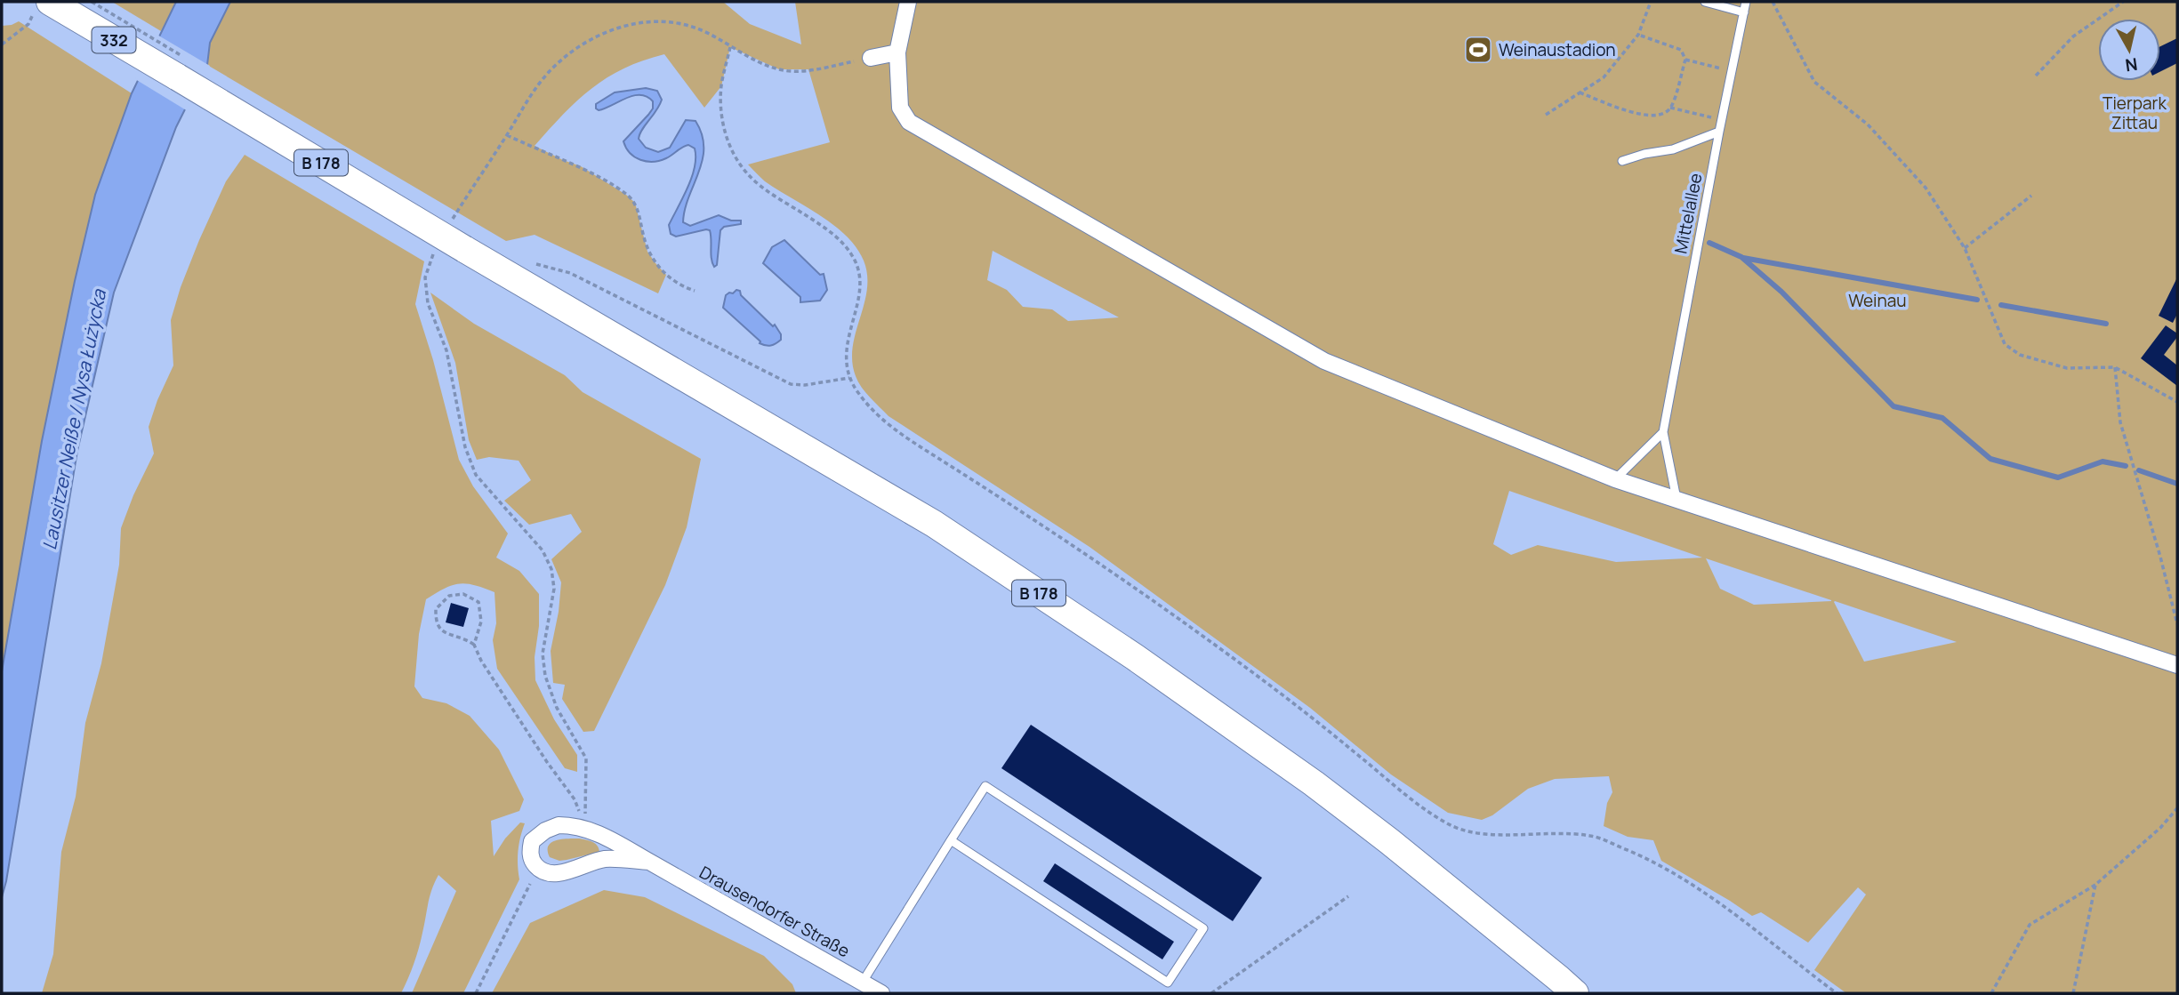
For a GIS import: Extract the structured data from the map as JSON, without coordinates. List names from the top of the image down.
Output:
{
  "streets": {
    "highway": ["332", "B 178"],
    "street": ["Drausendorfer Straße"],
    "lane": ["Mittelallee"]
  },
  "crossings": [
    ["332", "B 178"]
  ],
  "water": ["Lausitzer Neiße / Nysa Łużycka"],
  "parks": ["Tierpark Zittau", "Weinau"],
  "places": {
    "sports": ["Weinaustadion"]
  },
  "north": "bottom"
}
